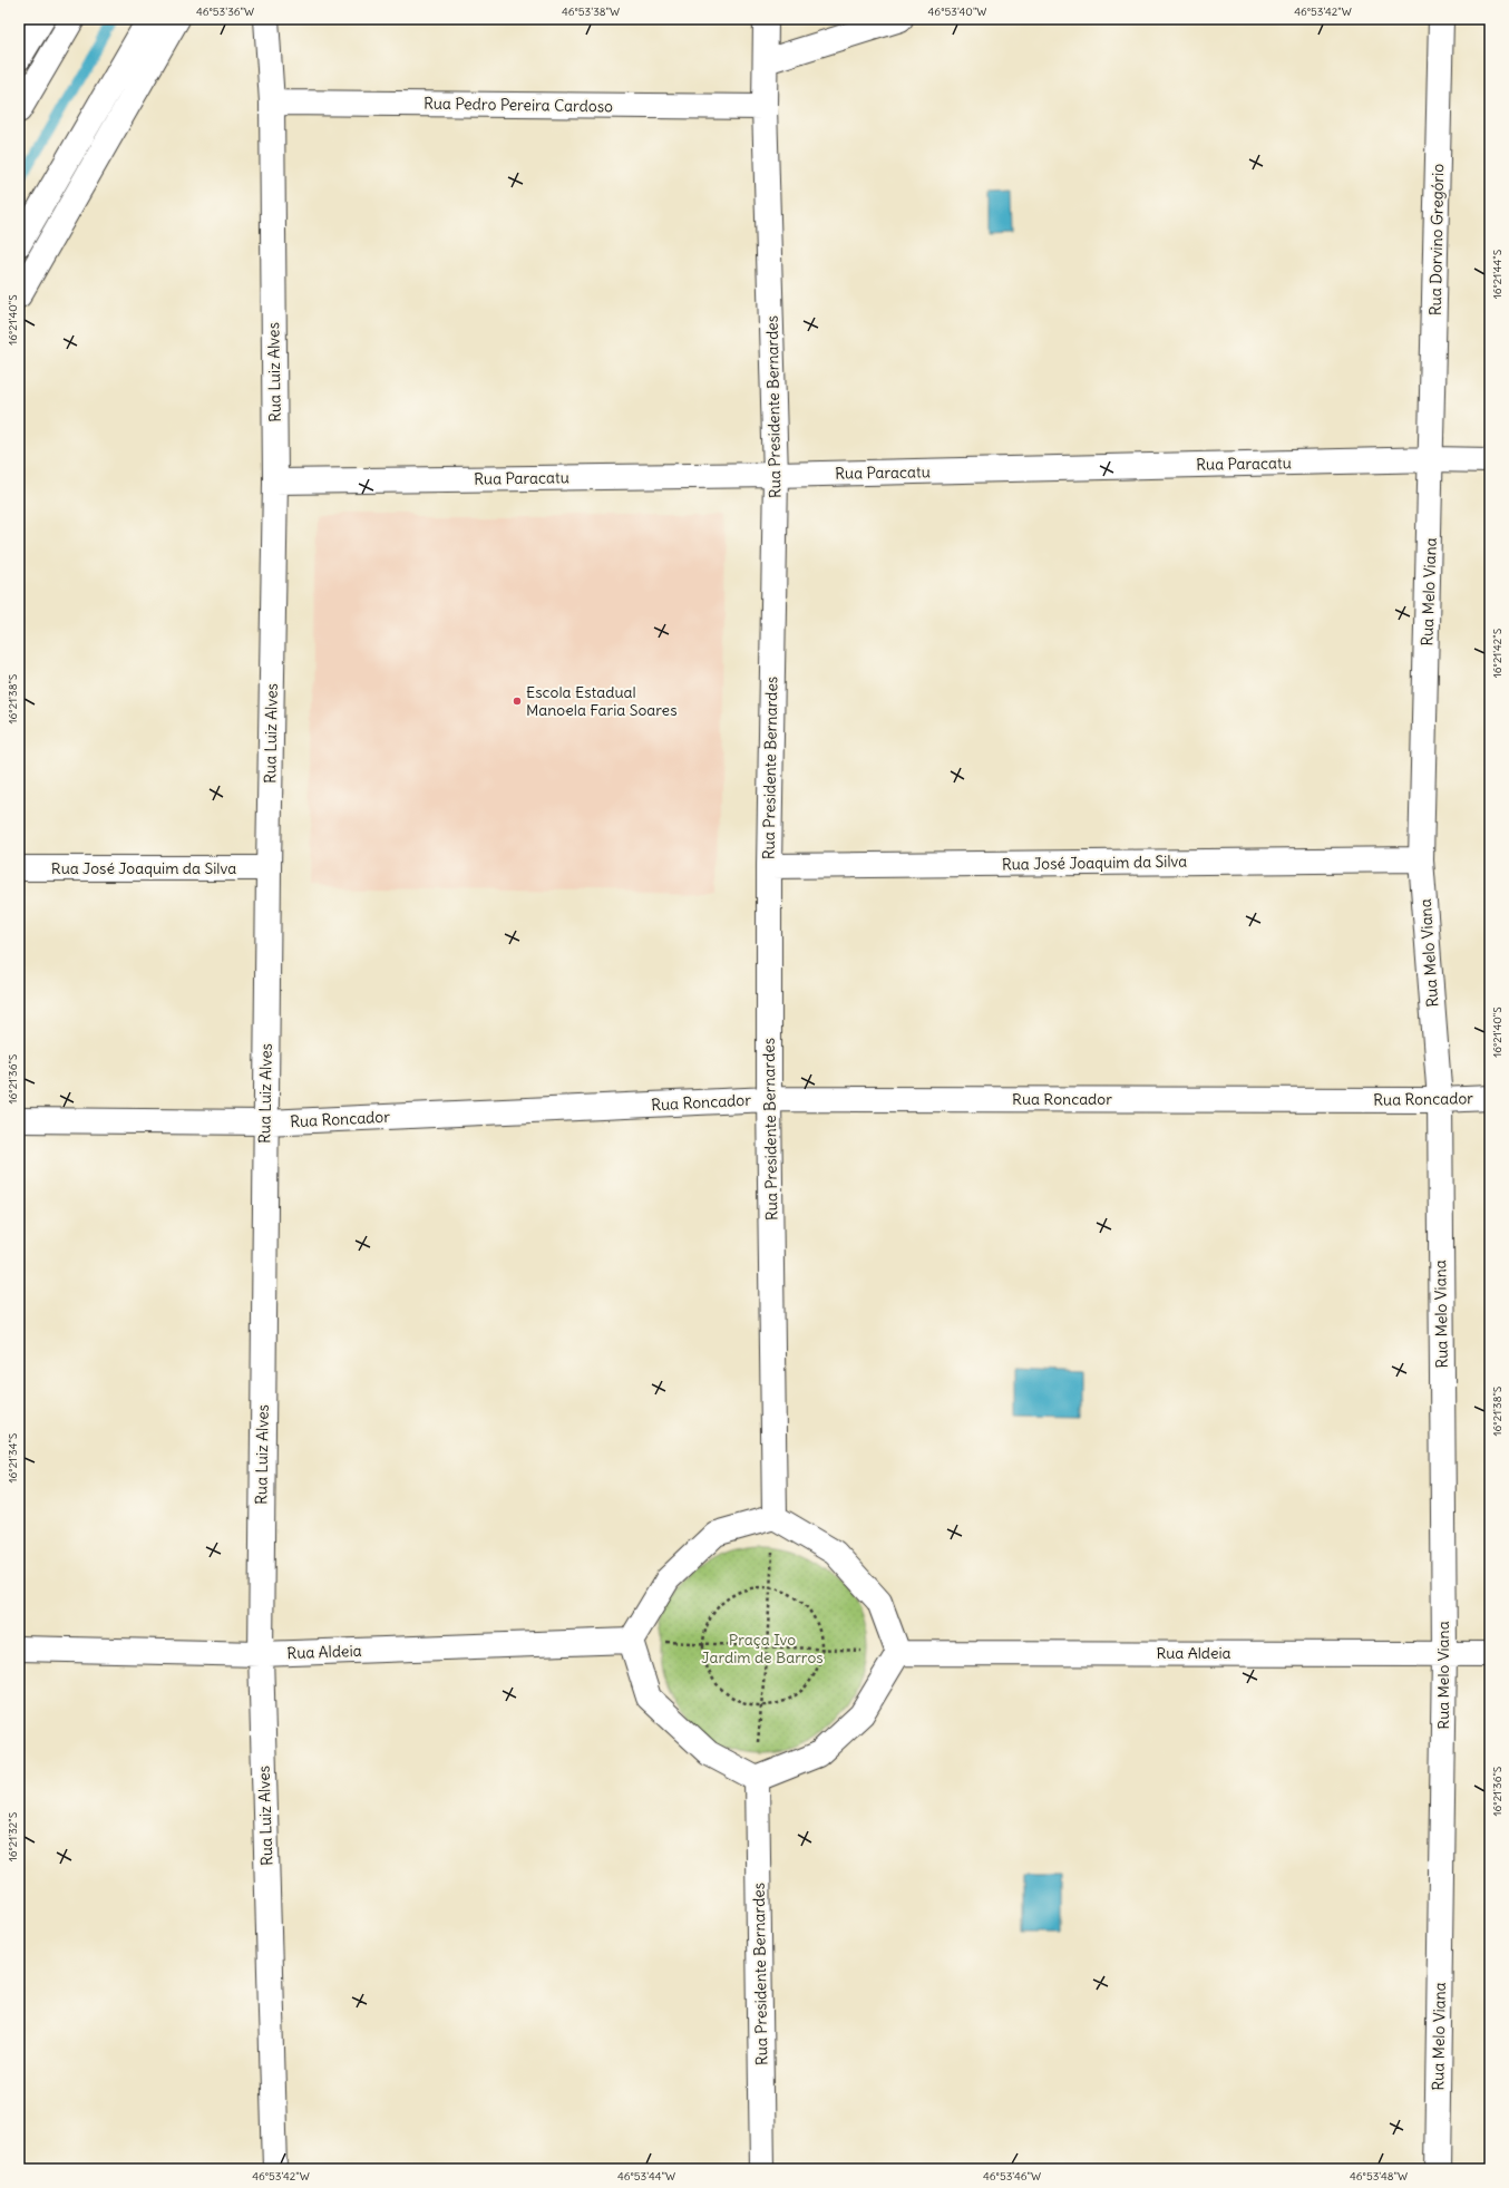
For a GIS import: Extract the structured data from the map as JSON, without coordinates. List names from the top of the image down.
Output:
{
  "streets": {
    "street": [
      "Rua Pedro Pereira Cardoso",
      "Rua Dorvino Gregório",
      "Rua Luiz Alves",
      "Rua Presidente Bernardes",
      "Rua Paracatu",
      "Rua Melo Viana",
      "Rua José Joaquim da Silva",
      "Rua Roncador",
      "Rua Aldeia"
    ]
  },
  "crossings": [
    ["Rua Pedro Pereira Cardoso", "Rua Luiz Alves"],
    ["Rua Pedro Pereira Cardoso", "Rua Presidente Bernardes"],
    ["Rua Dorvino Gregório", "Rua Paracatu"],
    ["Rua Dorvino Gregório", "Rua Melo Viana"],
    ["Rua Luiz Alves", "Rua Paracatu"],
    ["Rua Luiz Alves", "Rua José Joaquim da Silva"],
    ["Rua Luiz Alves", "Rua Roncador"],
    ["Rua Luiz Alves", "Rua Aldeia"],
    ["Rua Presidente Bernardes", "Rua Paracatu"],
    ["Rua Presidente Bernardes", "Rua José Joaquim da Silva"],
    ["Rua Presidente Bernardes", "Rua Roncador"],
    ["Rua Paracatu", "Rua Melo Viana"],
    ["Rua Melo Viana", "Rua José Joaquim da Silva"],
    ["Rua Melo Viana", "Rua Roncador"],
    ["Rua Melo Viana", "Rua Aldeia"]
  ],
  "parks": ["Praça Ivo Jardim de Barros"],
  "places": ["Escola Estadual Manoela Faria Soares"],
  "coordinates": [
    "46°53'36\"W",
    "46°53'38\"W",
    "46°53'40\"W",
    "46°53'42\"W",
    "16°21'44\"S",
    "16°21'40\"S",
    "16°21'42\"S",
    "16°21'38\"S",
    "16°21'36\"S",
    "16°21'34\"S",
    "16°21'32\"S",
    "46°53'44\"W",
    "46°53'46\"W",
    "46°53'48\"W"
  ]
}
